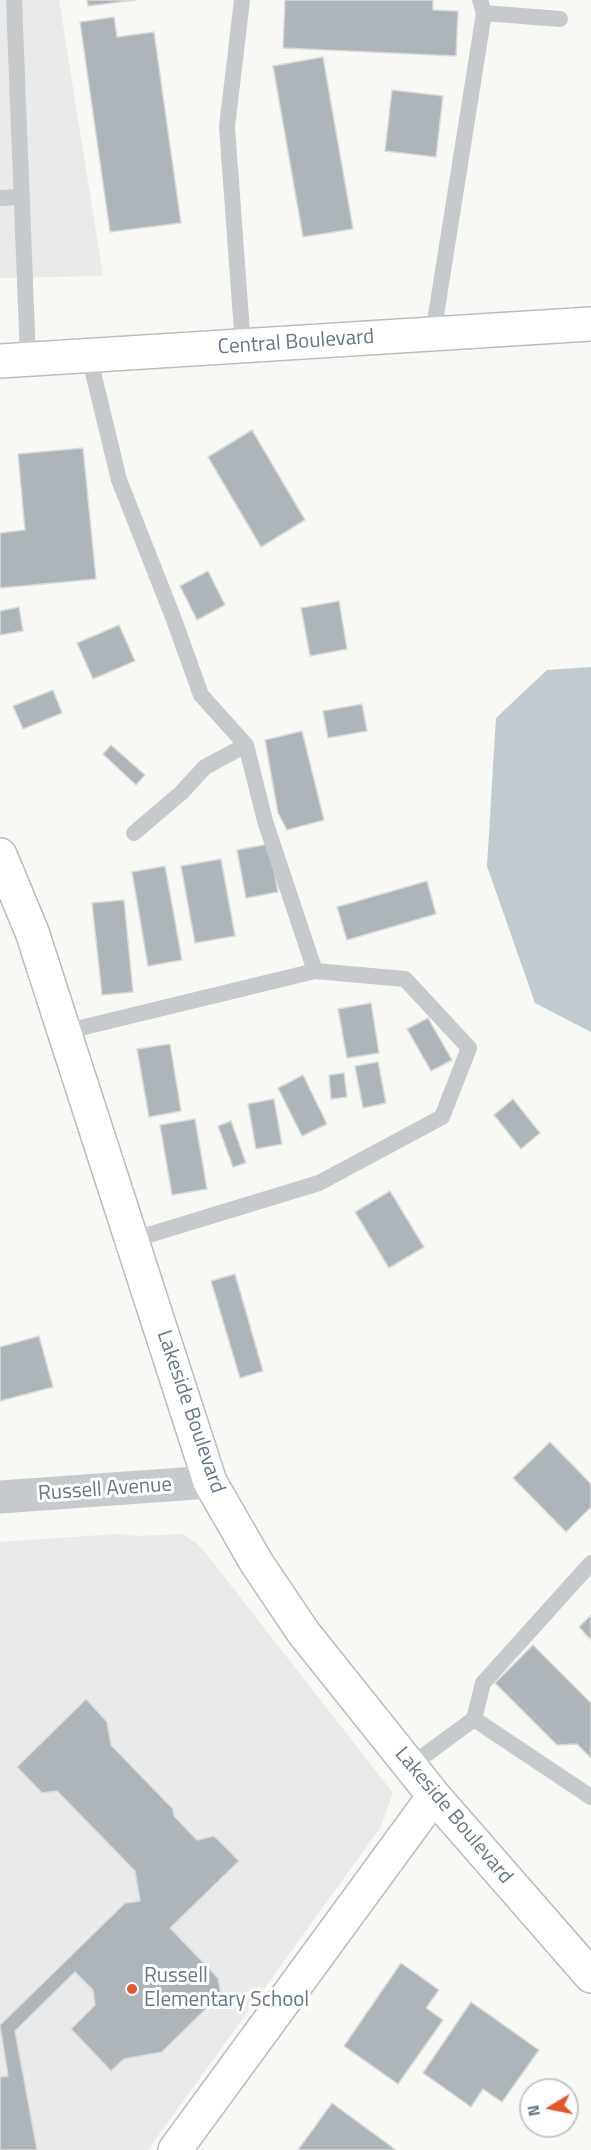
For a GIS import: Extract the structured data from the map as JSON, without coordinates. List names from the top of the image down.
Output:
{
  "streets": {
    "street": ["Central Boulevard", "Lakeside Boulevard", "Russell Avenue"]
  },
  "crossings": [
    ["Lakeside Boulevard", "Russell Avenue"]
  ],
  "places": ["Russell Elementary School"],
  "north": "left"
}
